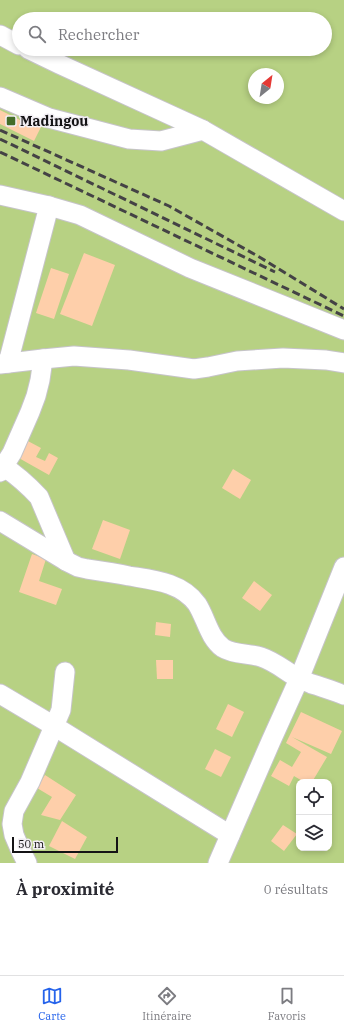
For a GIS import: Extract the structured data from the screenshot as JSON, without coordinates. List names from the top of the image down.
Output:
{
  "places": {
    "transit": ["Madingou"]
  },
  "scale_bar": "50 m",
  "north": "top right",
  "page": {
    "search": "Rechercher",
    "scale": "50 m",
    "heading": ["À proximité", "0 résultats"],
    "nav": ["Carte", "Itinéraire", "Favoris"]
  }
}
